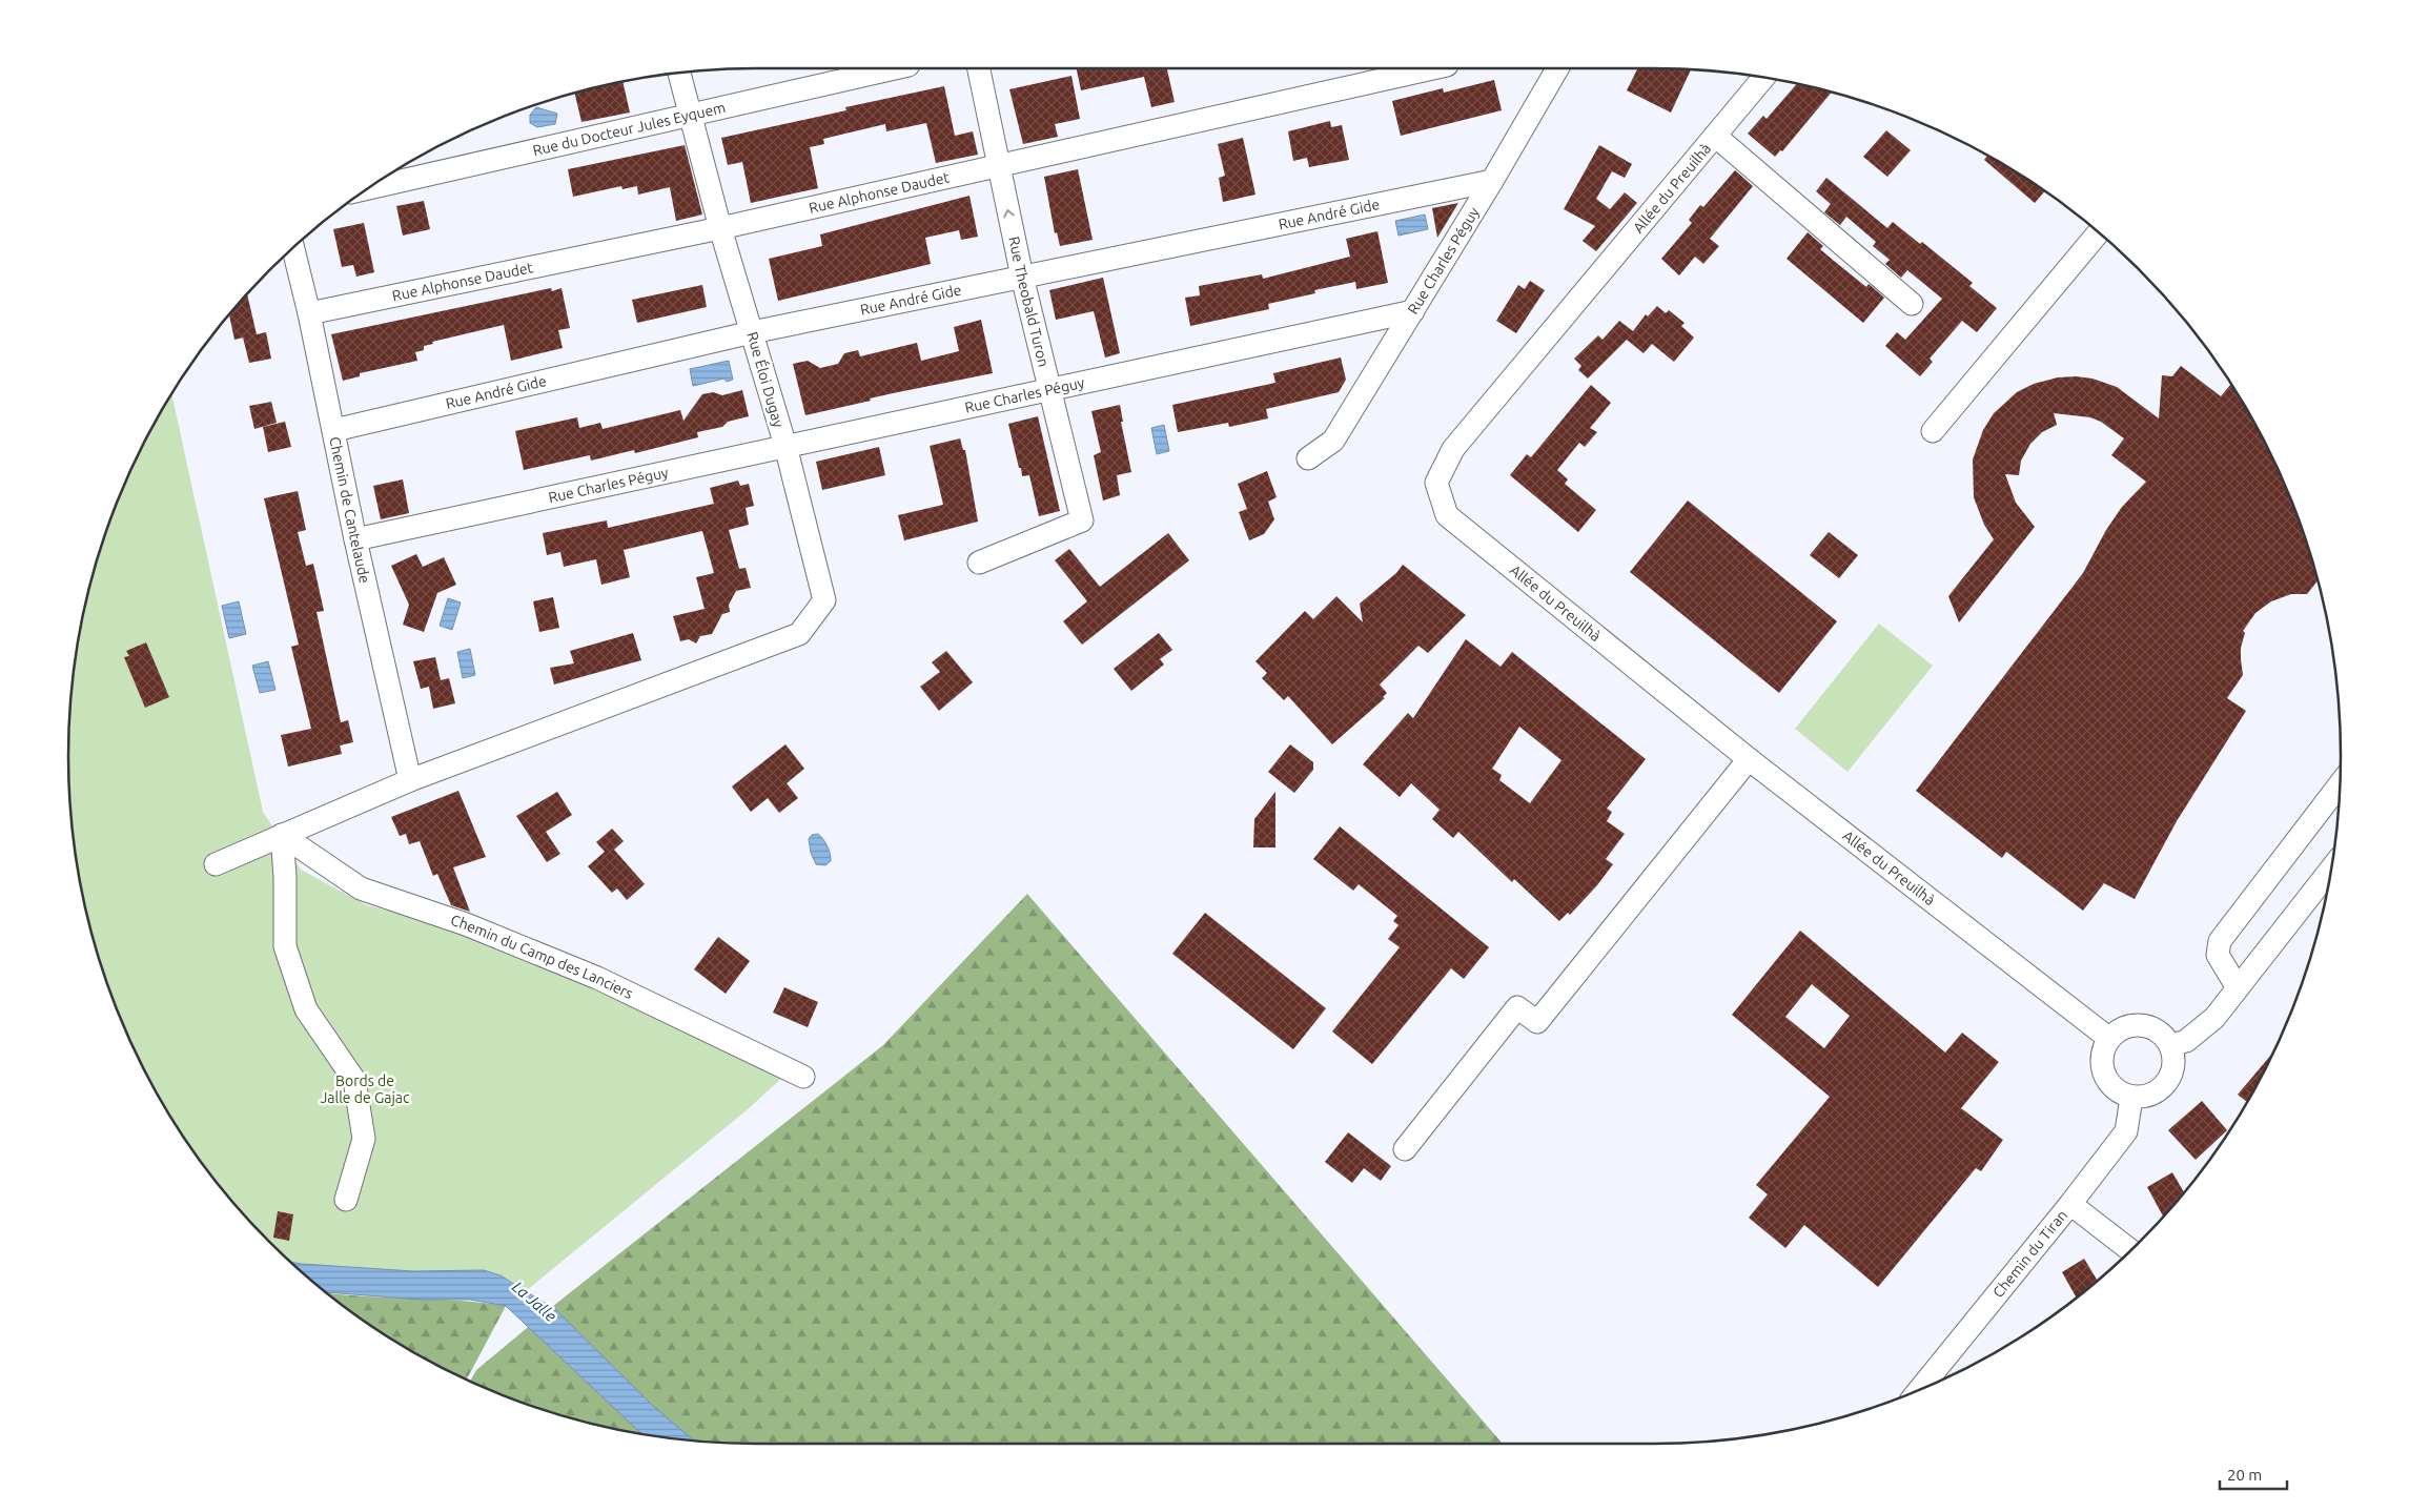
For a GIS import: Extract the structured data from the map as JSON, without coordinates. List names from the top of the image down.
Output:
{
  "streets": {
    "street": [
      "Rue du Docteur Jules Eyquem",
      "Allée du Preuilhà",
      "Rue Alphonse Daudet",
      "Rue André Gide",
      "Rue Charles Péguy",
      "Rue Theobald Turon",
      "Rue Éloi Dugay",
      "Chemin de Cantelaude",
      "Chemin du Camp des Lanciers",
      "Chemin du Tiran"
    ]
  },
  "crossings": [
    ["Rue du Docteur Jules Eyquem", "Rue Éloi Dugay"],
    ["Allée du Preuilhà", "Chemin du Tiran"],
    ["Rue Alphonse Daudet", "Rue Theobald Turon"],
    ["Rue Alphonse Daudet", "Rue Éloi Dugay"],
    ["Rue Alphonse Daudet", "Chemin de Cantelaude"],
    ["Rue André Gide", "Rue Charles Péguy"],
    ["Rue André Gide", "Rue Theobald Turon"],
    ["Rue André Gide", "Rue Éloi Dugay"],
    ["Rue André Gide", "Chemin de Cantelaude"],
    ["Rue Charles Péguy", "Rue Theobald Turon"],
    ["Rue Charles Péguy", "Rue Éloi Dugay"],
    ["Rue Charles Péguy", "Chemin de Cantelaude"],
    ["Rue Éloi Dugay", "Chemin de Cantelaude"]
  ],
  "water": ["La Jalle"],
  "parks": ["Bords de Jalle de Gajac"],
  "scale_bar": "20 m"
}
